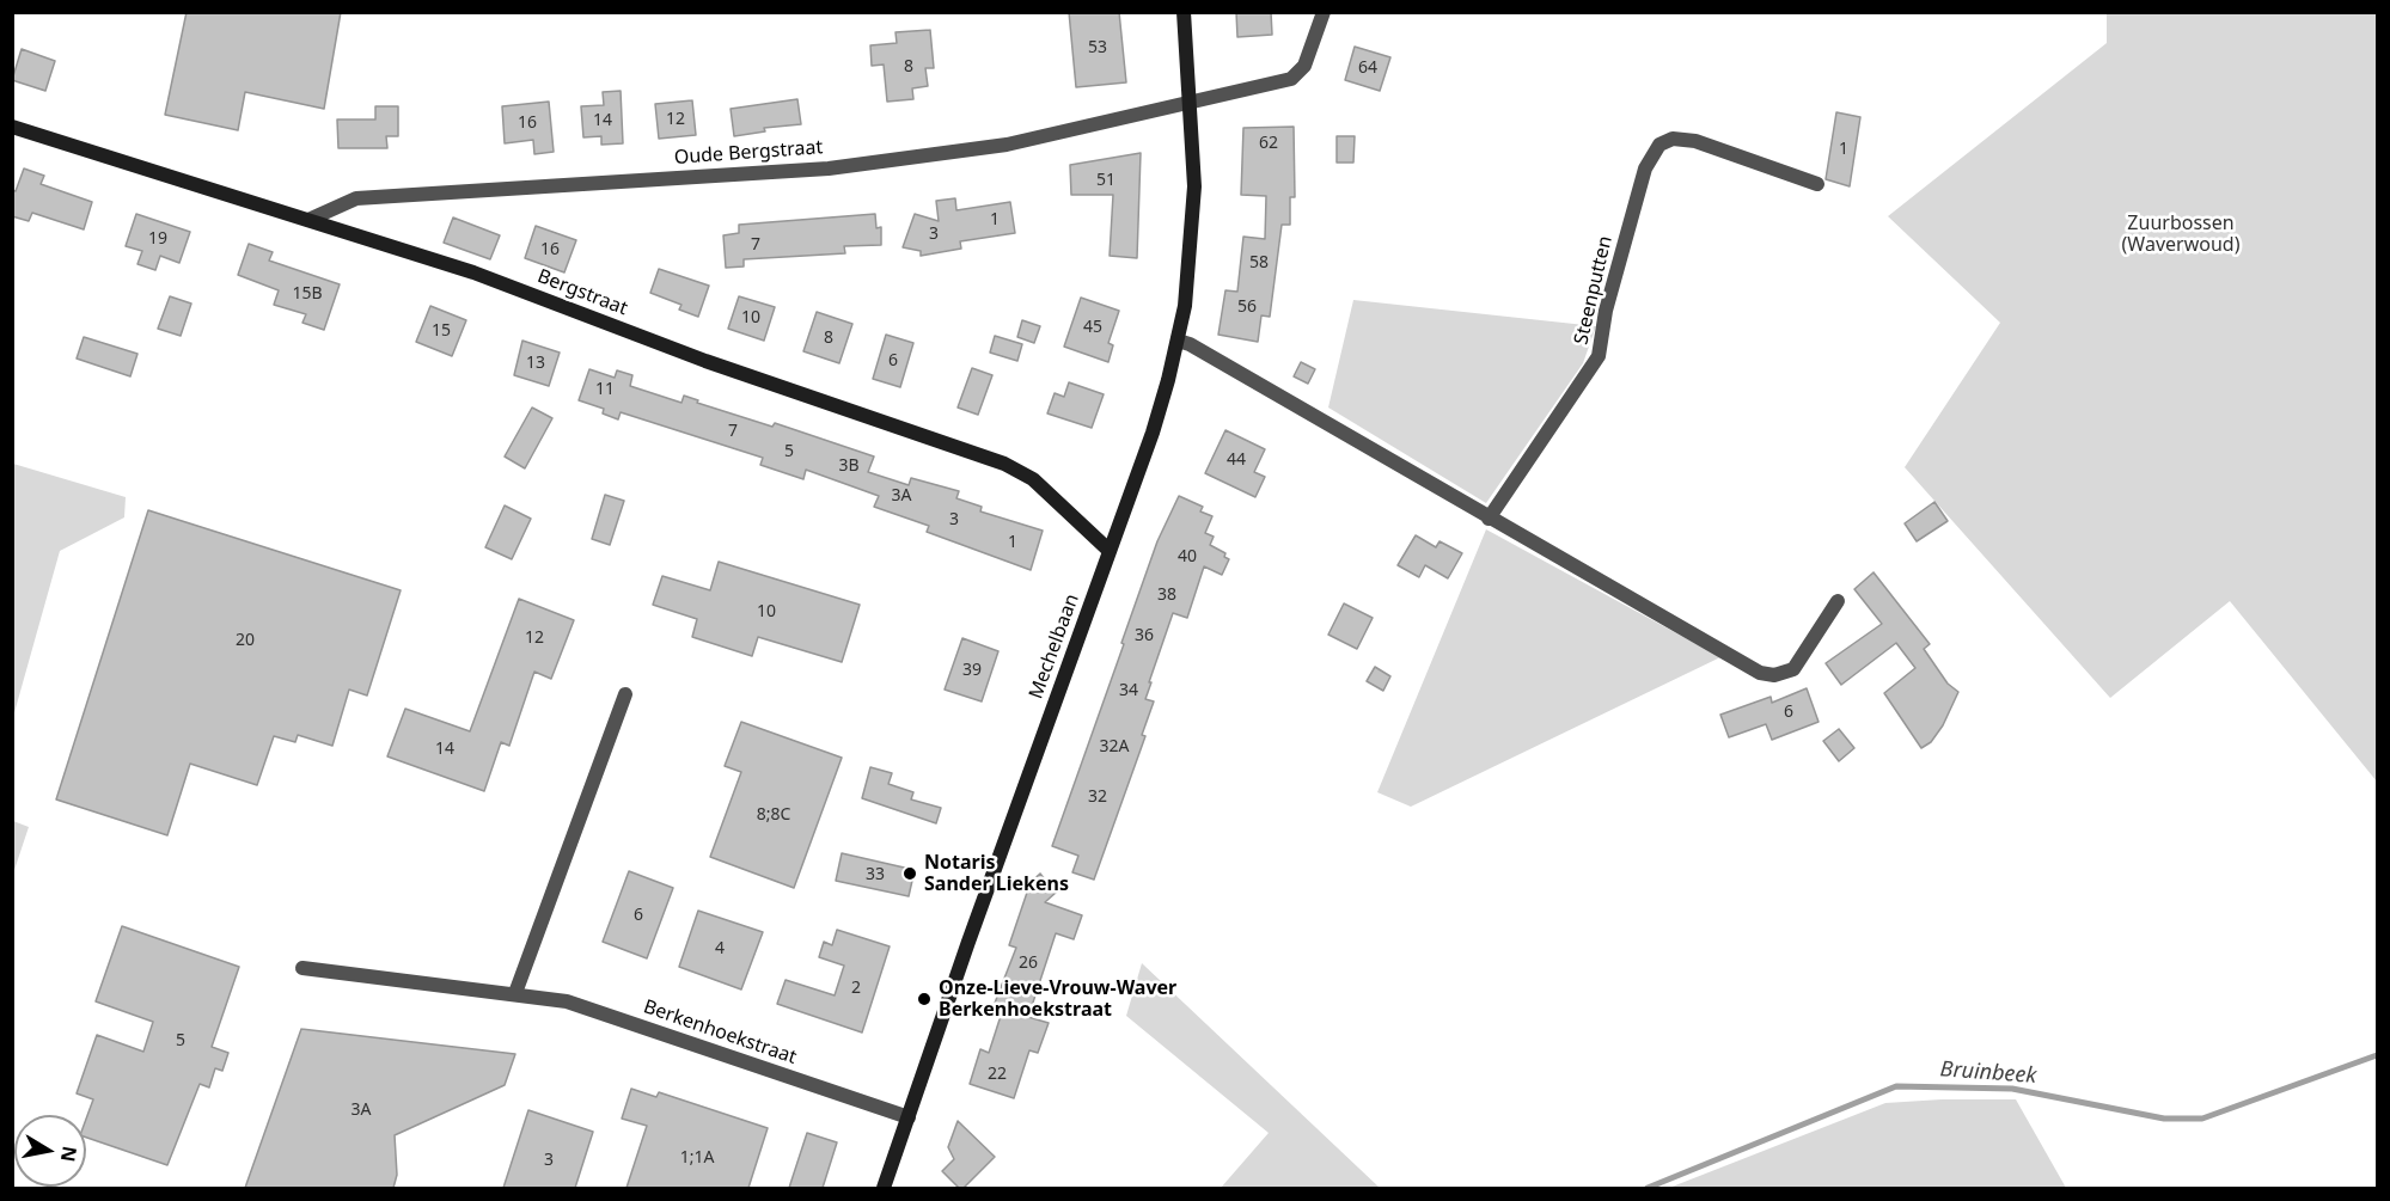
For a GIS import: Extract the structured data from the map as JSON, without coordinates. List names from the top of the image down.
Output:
{
  "streets": {
    "street": [
      "Oude Bergstraat",
      "Steenputten",
      "Bergstraat",
      "Mechelbaan",
      "Berkenhoekstraat"
    ]
  },
  "crossings": [
    ["Oude Bergstraat", "Bergstraat"],
    ["Oude Bergstraat", "Mechelbaan"],
    ["Bergstraat", "Mechelbaan"],
    ["Mechelbaan", "Berkenhoekstraat"]
  ],
  "water": ["Bruinbeek"],
  "parks": ["Zuurbossen (Waverwoud)"],
  "places": ["Notaris Sander Liekens", "Onze-Lieve-Vrouw-Waver Berkenhoekstraat"],
  "house_numbers": [
    "53",
    "8",
    "64",
    "12",
    "14",
    "16",
    "62",
    "1",
    "51",
    "1",
    "3",
    "19",
    "7",
    "16",
    "58",
    "15B",
    "56",
    "10",
    "45",
    "15",
    "8",
    "6",
    "13",
    "11",
    "7",
    "5",
    "44",
    "3B",
    "3A",
    "3",
    "1",
    "40",
    "38",
    "10",
    "36",
    "12",
    "20",
    "39",
    "34",
    "6",
    "32A",
    "14",
    "32",
    "8;8C",
    "33",
    "6",
    "4",
    "26",
    "2",
    "5",
    "22",
    "3A",
    "1;1A",
    "3"
  ],
  "north": "right"
}
